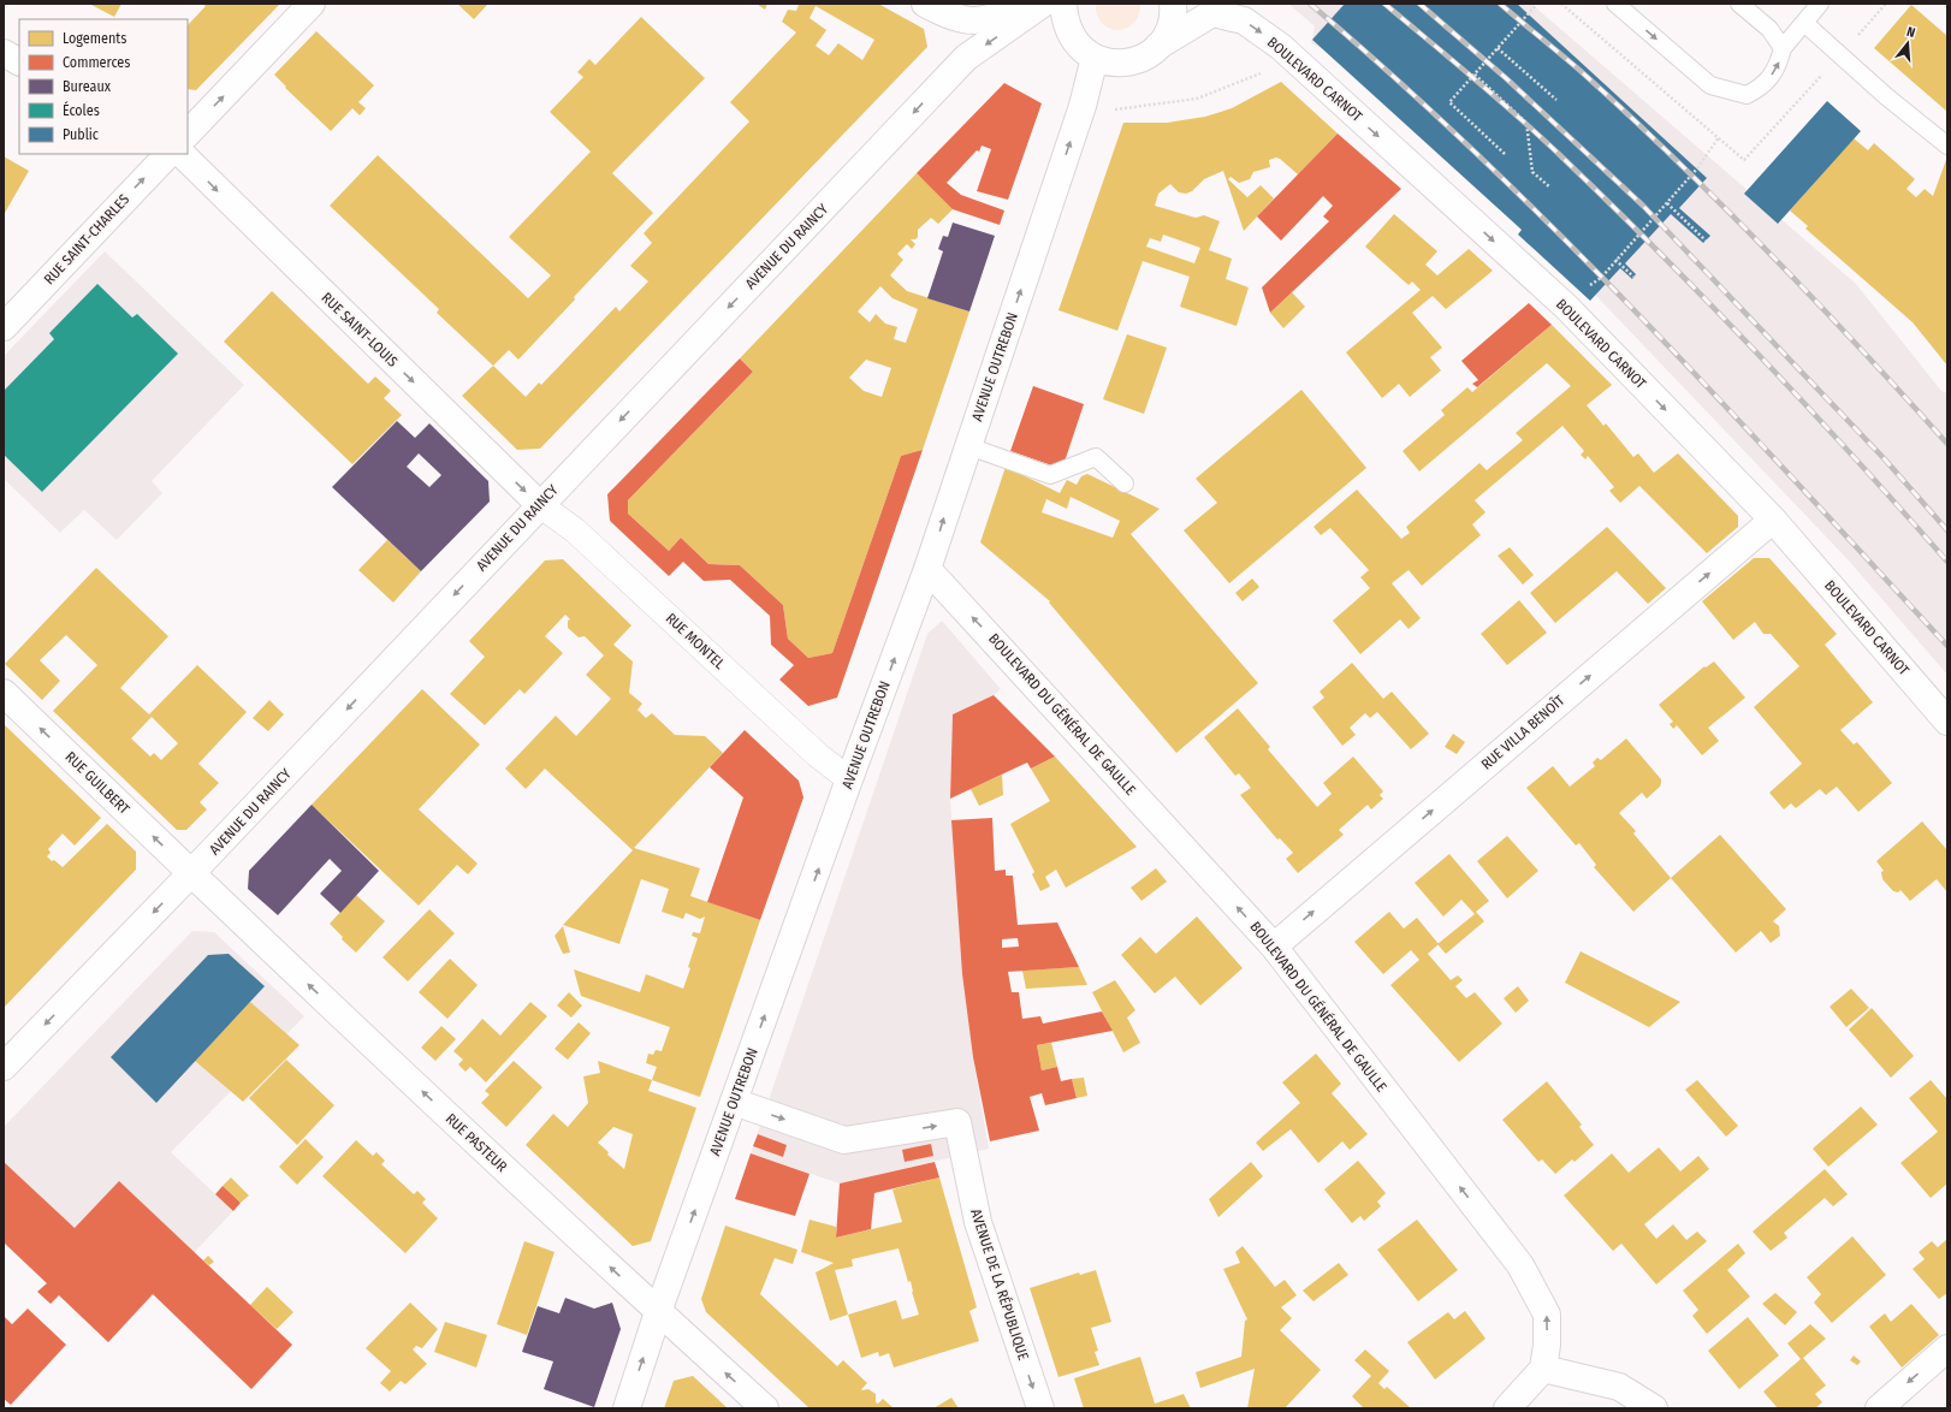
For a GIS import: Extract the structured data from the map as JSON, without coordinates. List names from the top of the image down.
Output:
{
  "streets": {
    "street": [
      "BOULEVARD CARNOT",
      "RUE SAINT-CHARLES",
      "AVENUE DU RAINCY",
      "RUE SAINT-LOUIS",
      "AVENUE OUTREBON",
      "RUE MONTEL",
      "BOULEVARD DU GÉNÉRAL DE GAULLE",
      "RUE VILLA BENOÎT",
      "RUE GUILBERT",
      "RUE PASTEUR",
      "AVENUE DE LA RÉPUBLIQUE"
    ]
  },
  "crossings": [
    ["BOULEVARD CARNOT", "RUE VILLA BENOÎT"],
    ["AVENUE DU RAINCY", "RUE SAINT-LOUIS"],
    ["AVENUE DU RAINCY", "RUE MONTEL"],
    ["AVENUE DU RAINCY", "RUE GUILBERT"],
    ["AVENUE DU RAINCY", "RUE PASTEUR"],
    ["RUE SAINT-LOUIS", "RUE MONTEL"],
    ["AVENUE OUTREBON", "RUE MONTEL"],
    ["AVENUE OUTREBON", "BOULEVARD DU GÉNÉRAL DE GAULLE"],
    ["AVENUE OUTREBON", "RUE PASTEUR"],
    ["AVENUE OUTREBON", "AVENUE DE LA RÉPUBLIQUE"],
    ["BOULEVARD DU GÉNÉRAL DE GAULLE", "RUE VILLA BENOÎT"],
    ["RUE GUILBERT", "RUE PASTEUR"]
  ],
  "one_way": [
    "BOULEVARD CARNOT",
    "RUE SAINT-CHARLES",
    "AVENUE DU RAINCY",
    "RUE SAINT-LOUIS",
    "AVENUE OUTREBON",
    "BOULEVARD DU GÉNÉRAL DE GAULLE",
    "RUE VILLA BENOÎT",
    "RUE GUILBERT",
    "RUE PASTEUR",
    "AVENUE DE LA RÉPUBLIQUE"
  ],
  "legend": [
    "Logements",
    "Commerces",
    "Bureaux",
    "Écoles",
    "Public"
  ],
  "north": "top"
}
